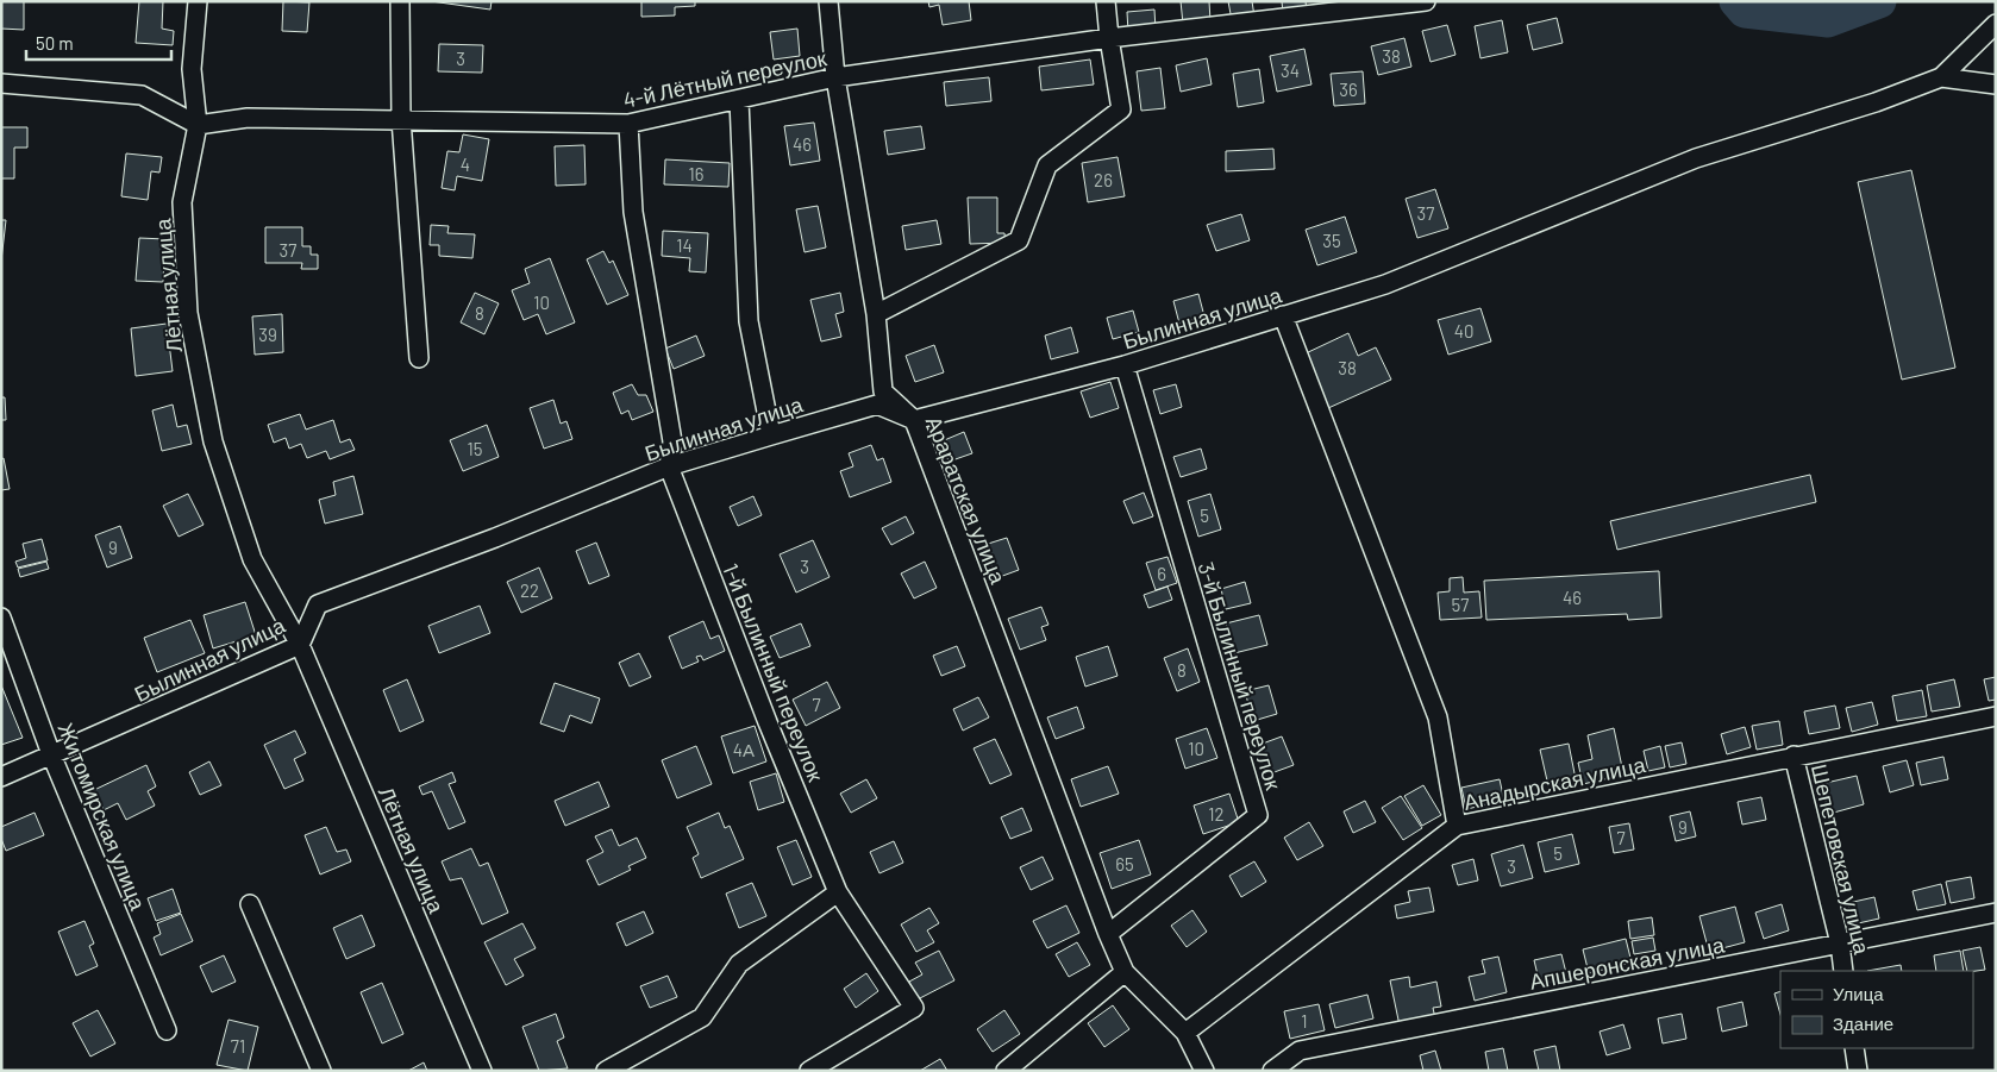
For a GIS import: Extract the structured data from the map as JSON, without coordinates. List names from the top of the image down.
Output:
{
  "streets": {
    "street": [
      "4-й Лётный переулок",
      "Лётная улица",
      "Былинная улица",
      "Араратская улица",
      "1-й Былинный переулок",
      "3-й Былинный переулок",
      "Анадырская улица",
      "Житомирская улица",
      "Шепетовская улица",
      "Апшеронская улица"
    ]
  },
  "crossings": [
    ["4-й Лётный переулок", "Лётная улица"],
    ["4-й Лётный переулок", "Араратская улица"],
    ["Лётная улица", "Былинная улица"],
    ["Былинная улица", "Араратская улица"],
    ["Былинная улица", "1-й Былинный переулок"],
    ["Былинная улица", "3-й Былинный переулок"],
    ["Былинная улица", "Житомирская улица"],
    ["Араратская улица", "3-й Былинный переулок"],
    ["Анадырская улица", "Шепетовская улица"],
    ["Шепетовская улица", "Апшеронская улица"]
  ],
  "house_numbers": [
    "38",
    "3",
    "34",
    "36",
    "46",
    "4",
    "16",
    "26",
    "37",
    "35",
    "14",
    "37",
    "10",
    "8",
    "40",
    "39",
    "38",
    "15",
    "5",
    "9",
    "3",
    "6",
    "22",
    "46",
    "57",
    "8",
    "7",
    "10",
    "4А",
    "12",
    "9",
    "7",
    "5",
    "65",
    "3",
    "1",
    "71"
  ],
  "legend": ["Улица", "Здание"],
  "scale_bar": "50 m"
}
